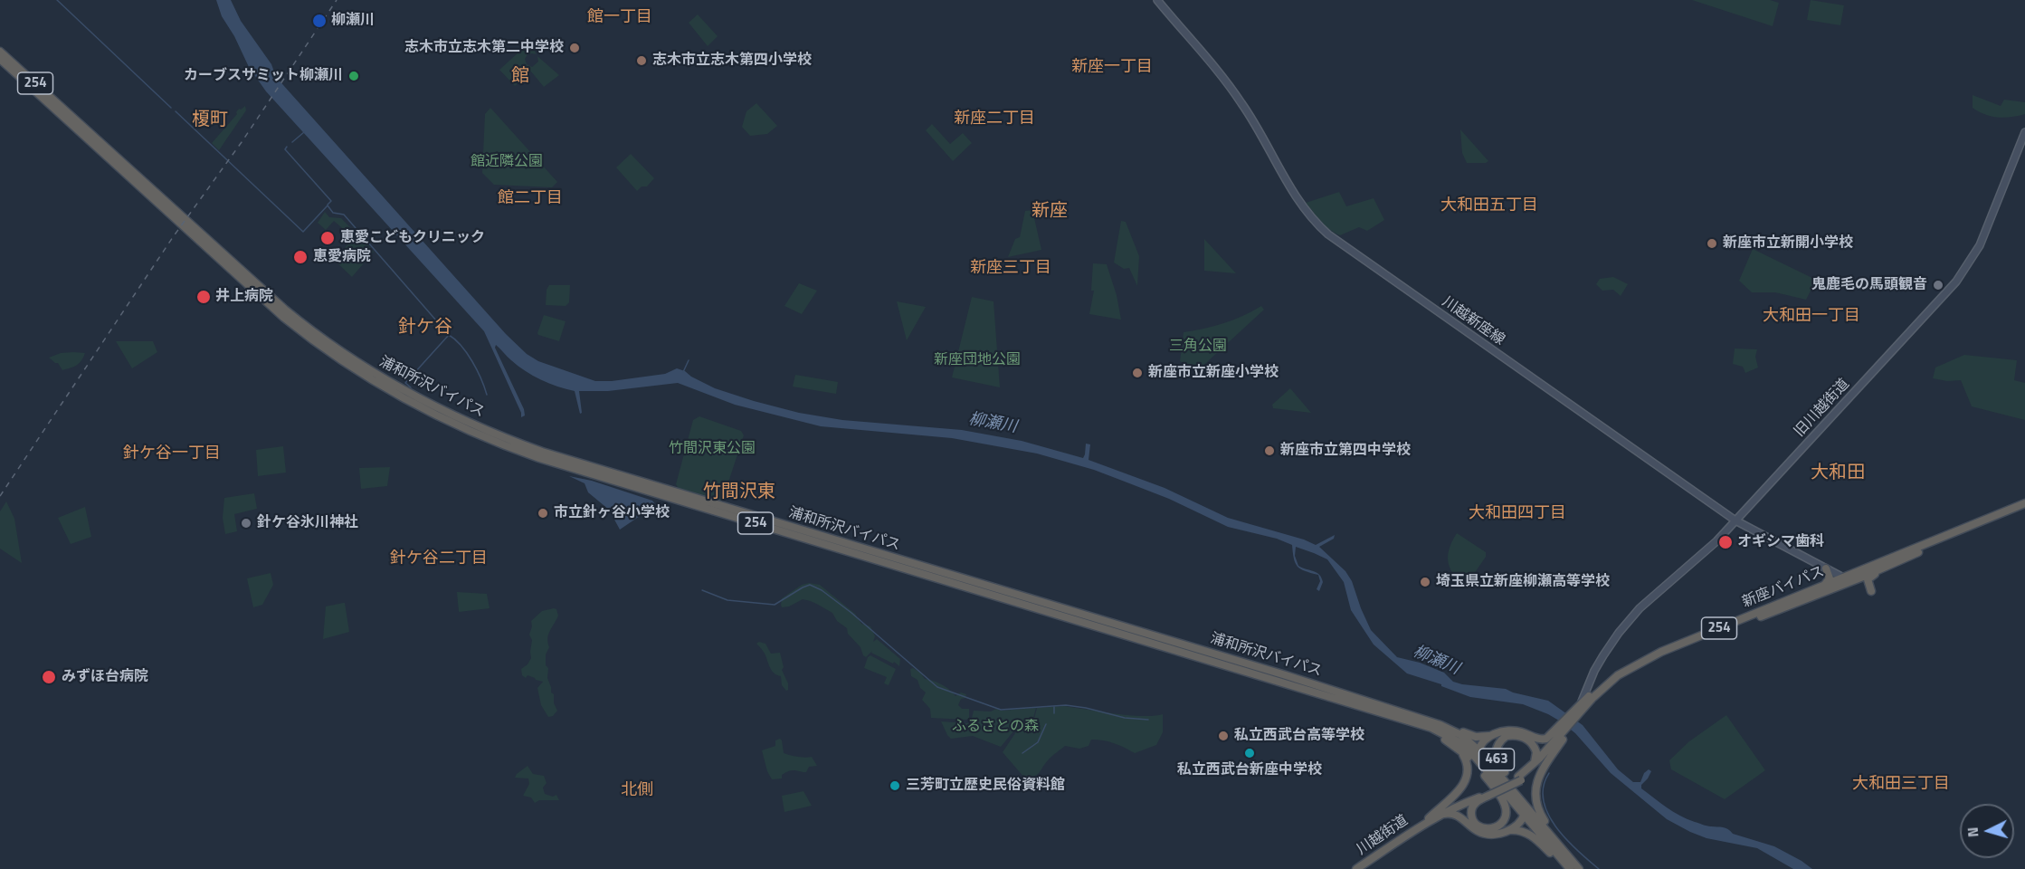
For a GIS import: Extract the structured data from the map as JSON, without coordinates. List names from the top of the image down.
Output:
{
  "streets": {
    "highway": [
      "254",
      "浦和所沢バイパス",
      "新座バイパス",
      "463",
      "川越街道"
    ],
    "main road": ["川越新座線", "旧川越街道"]
  },
  "crossings": [
    ["254", "浦和所沢バイパス"],
    ["川越新座線", "旧川越街道"],
    ["川越新座線", "新座バイパス"],
    ["旧川越街道", "新座バイパス"],
    ["新座バイパス", "川越街道"],
    ["463", "川越街道"]
  ],
  "districts": [
    "館一丁目",
    "新座一丁目",
    "館",
    "新座二丁目",
    "榎町",
    "館二丁目",
    "大和田五丁目",
    "新座",
    "新座三丁目",
    "大和田一丁目",
    "針ケ谷",
    "針ケ谷一丁目",
    "大和田",
    "竹間沢東",
    "大和田四丁目",
    "針ケ谷二丁目",
    "大和田三丁目",
    "北側"
  ],
  "water": ["柳瀬川"],
  "parks": [
    "館近隣公園",
    "三角公園",
    "新座団地公園",
    "竹間沢東公園",
    "ふるさとの森"
  ],
  "places": [
    "柳瀬川",
    "志木市立志木第二中学校",
    "志木市立志木第四小学校",
    "カーブスサミット柳瀬川",
    "恵愛こどもクリニック",
    "新座市立新開小学校",
    "恵愛病院",
    "鬼鹿毛の馬頭観音",
    "井上病院",
    "新座市立新座小学校",
    "新座市立第四中学校",
    "市立針ヶ谷小学校",
    "針ケ谷氷川神社",
    "オギシマ歯科",
    "埼玉県立新座柳瀬高等学校",
    "みずほ台病院",
    "私立西武台高等学校",
    "私立西武台新座中学校",
    "三芳町立歴史民俗資料館"
  ],
  "north": "left"
}
